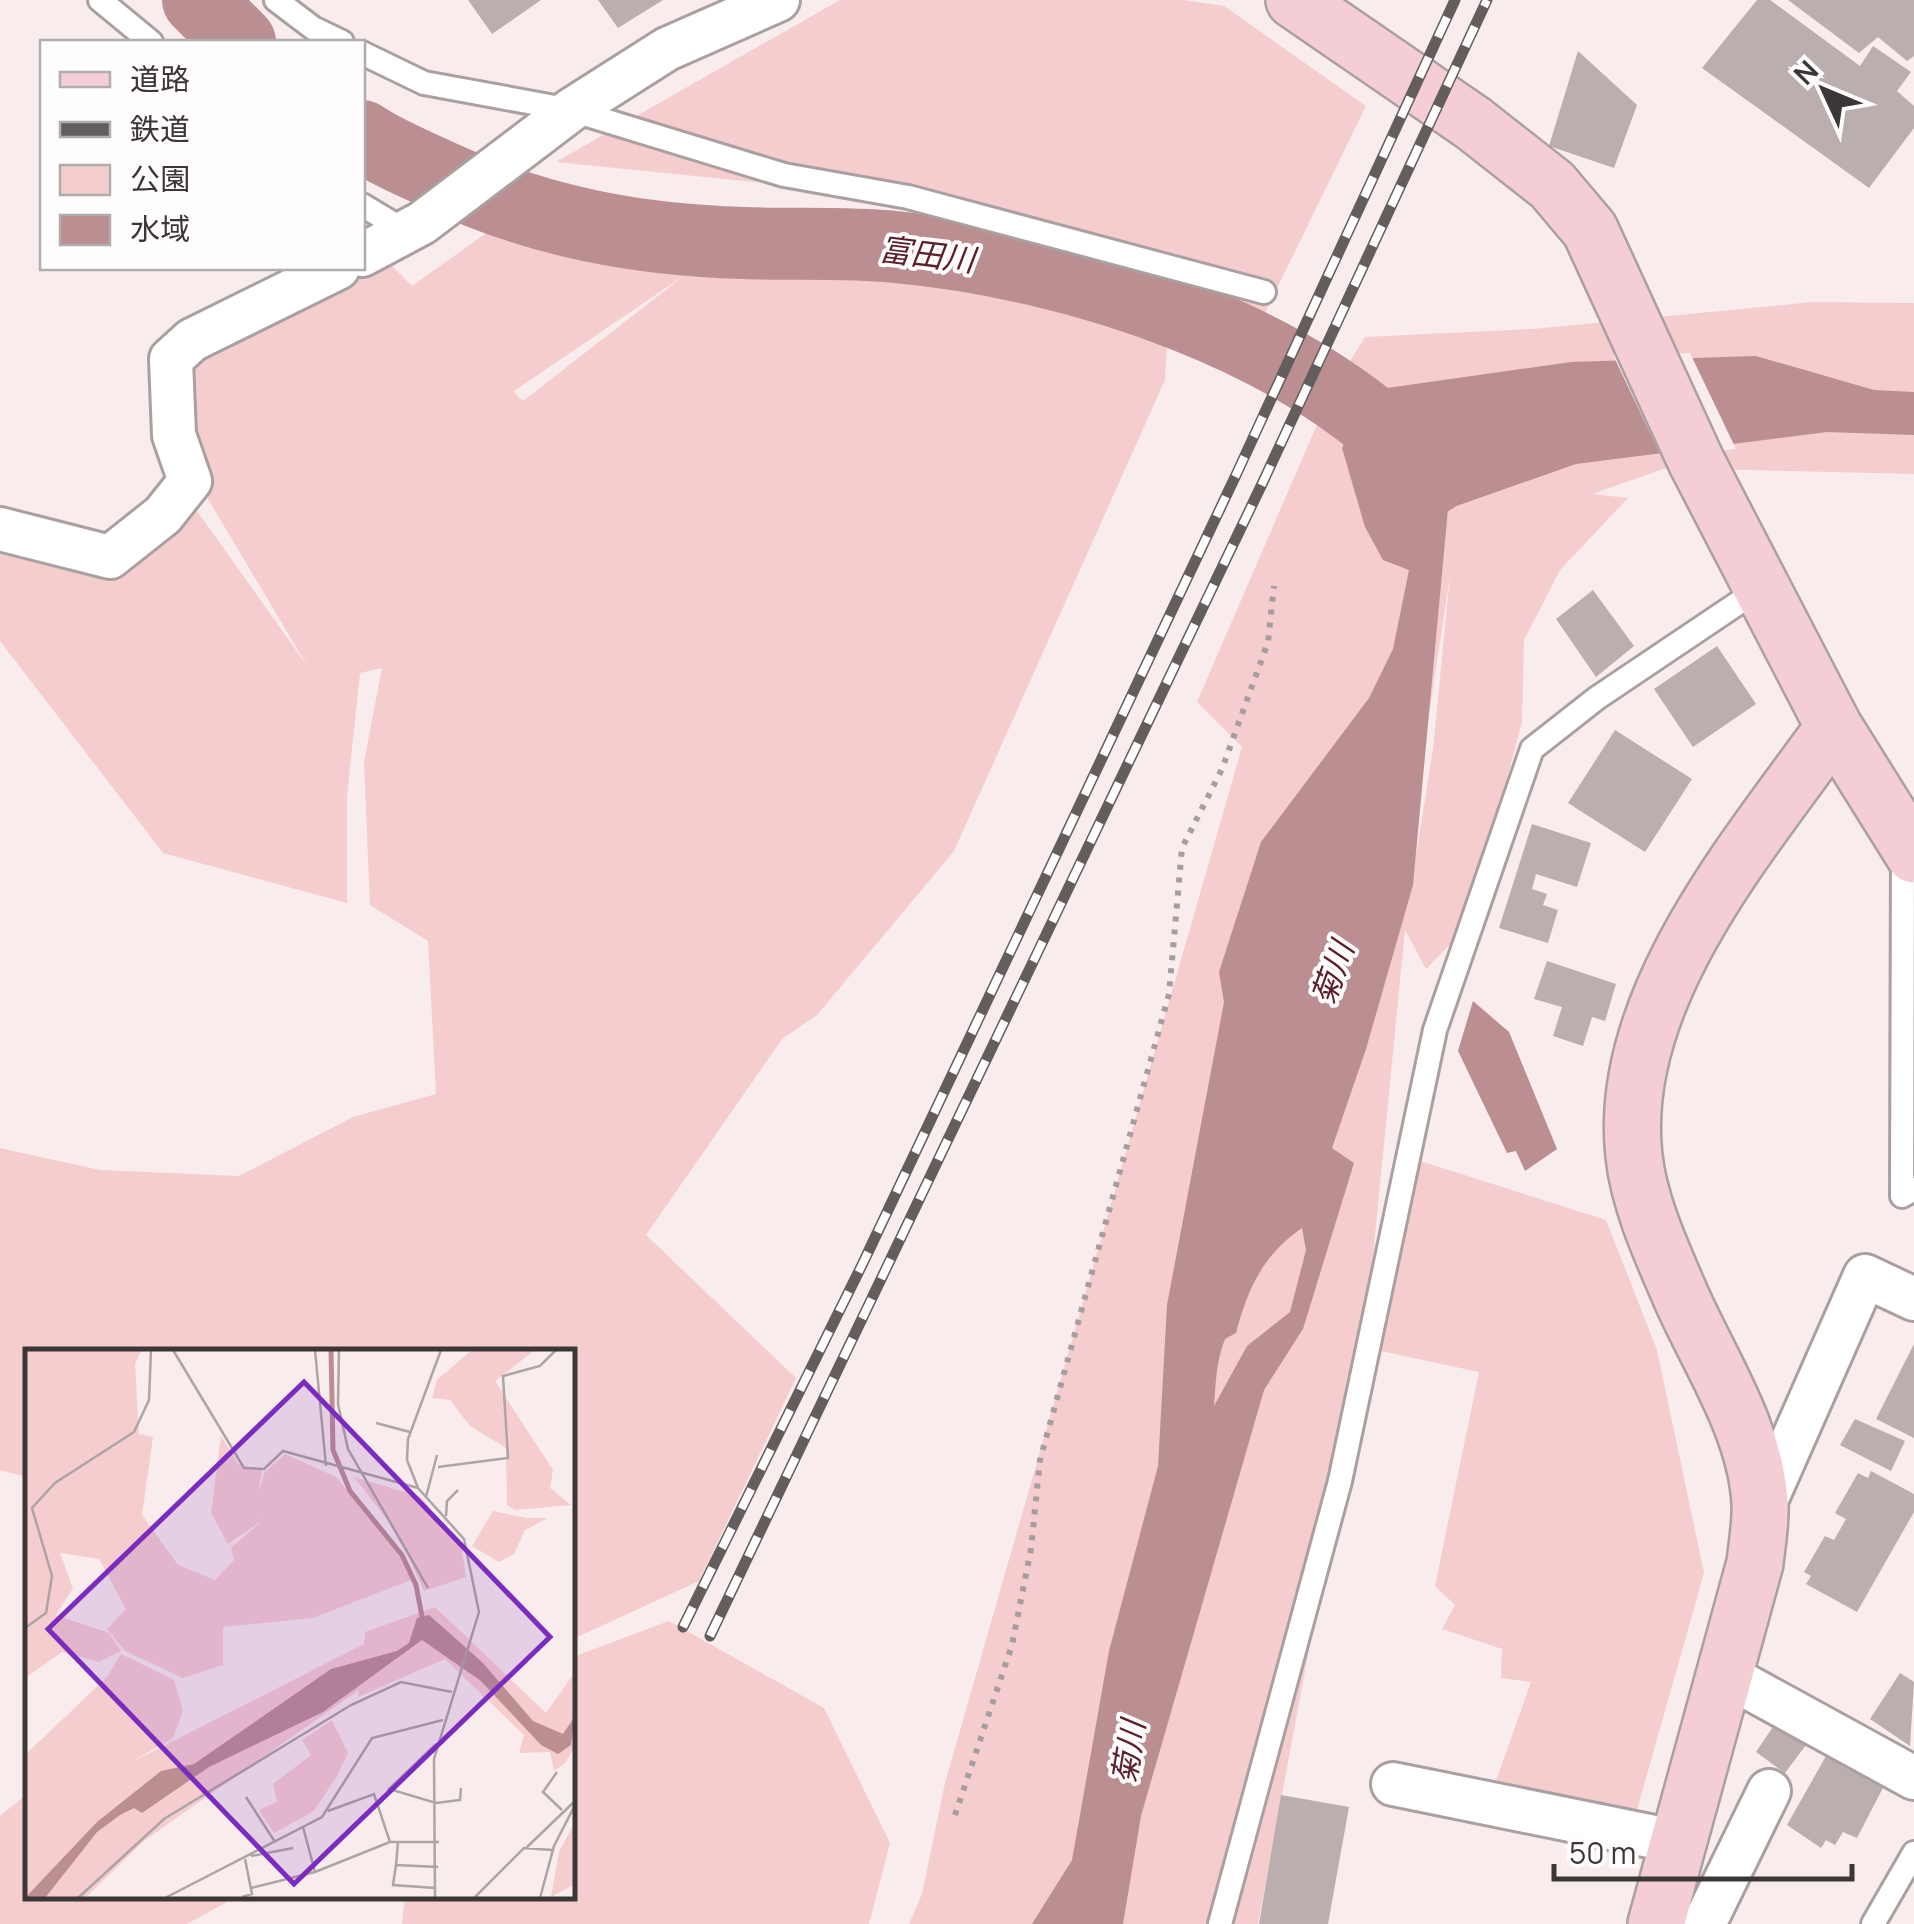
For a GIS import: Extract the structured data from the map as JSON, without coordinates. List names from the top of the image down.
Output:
{
  "water": ["富田川", "菊川"],
  "legend": [
    "道路",
    "鉄道",
    "公園",
    "水域"
  ],
  "scale_bar": "50 m",
  "north": "top left"
}
